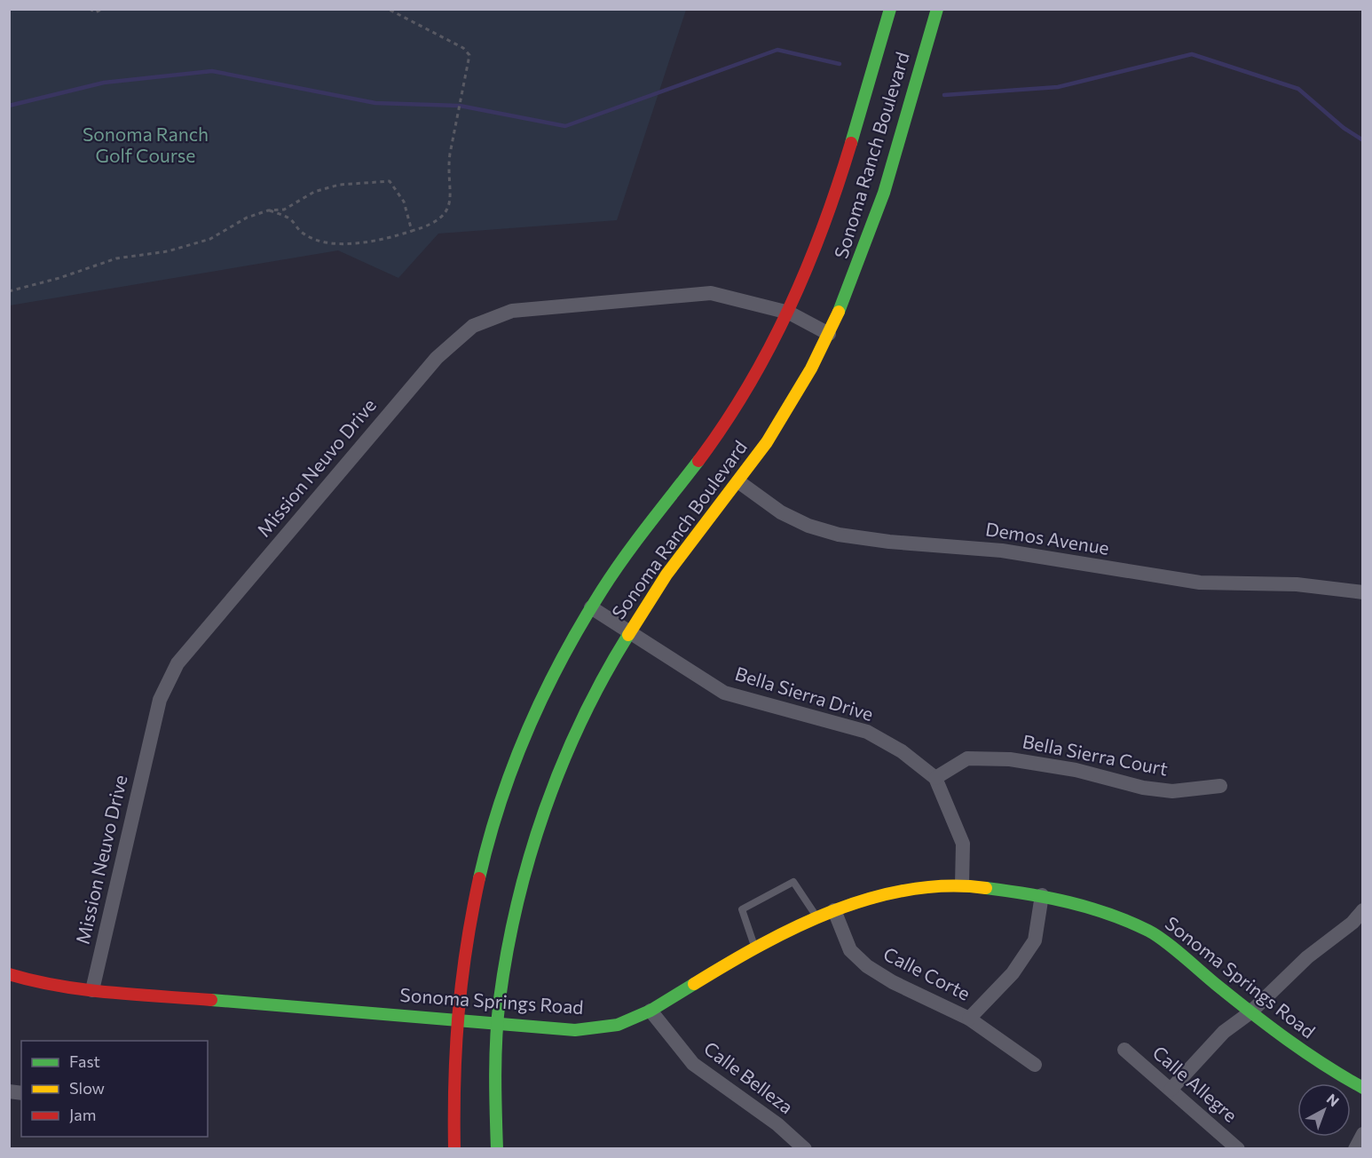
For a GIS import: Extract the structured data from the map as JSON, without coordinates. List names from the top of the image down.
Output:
{
  "streets": {
    "main road": ["Sonoma Ranch Boulevard", "Sonoma Springs Road"],
    "street": [
      "Mission Neuvo Drive",
      "Demos Avenue",
      "Bella Sierra Drive",
      "Bella Sierra Court",
      "Calle Corte",
      "Calle Belleza",
      "Calle Allegre"
    ]
  },
  "crossings": [
    ["Sonoma Ranch Boulevard", "Mission Neuvo Drive"],
    ["Sonoma Ranch Boulevard", "Demos Avenue"],
    ["Sonoma Ranch Boulevard", "Bella Sierra Drive"],
    ["Sonoma Ranch Boulevard", "Sonoma Springs Road"],
    ["Mission Neuvo Drive", "Sonoma Springs Road"],
    ["Bella Sierra Drive", "Bella Sierra Court"],
    ["Bella Sierra Drive", "Sonoma Springs Road"],
    ["Calle Corte", "Sonoma Springs Road"],
    ["Sonoma Springs Road", "Calle Belleza"]
  ],
  "parks": ["Sonoma Ranch Golf Course"],
  "legend": ["Fast", "Slow", "Jam"],
  "north": "top right"
}
